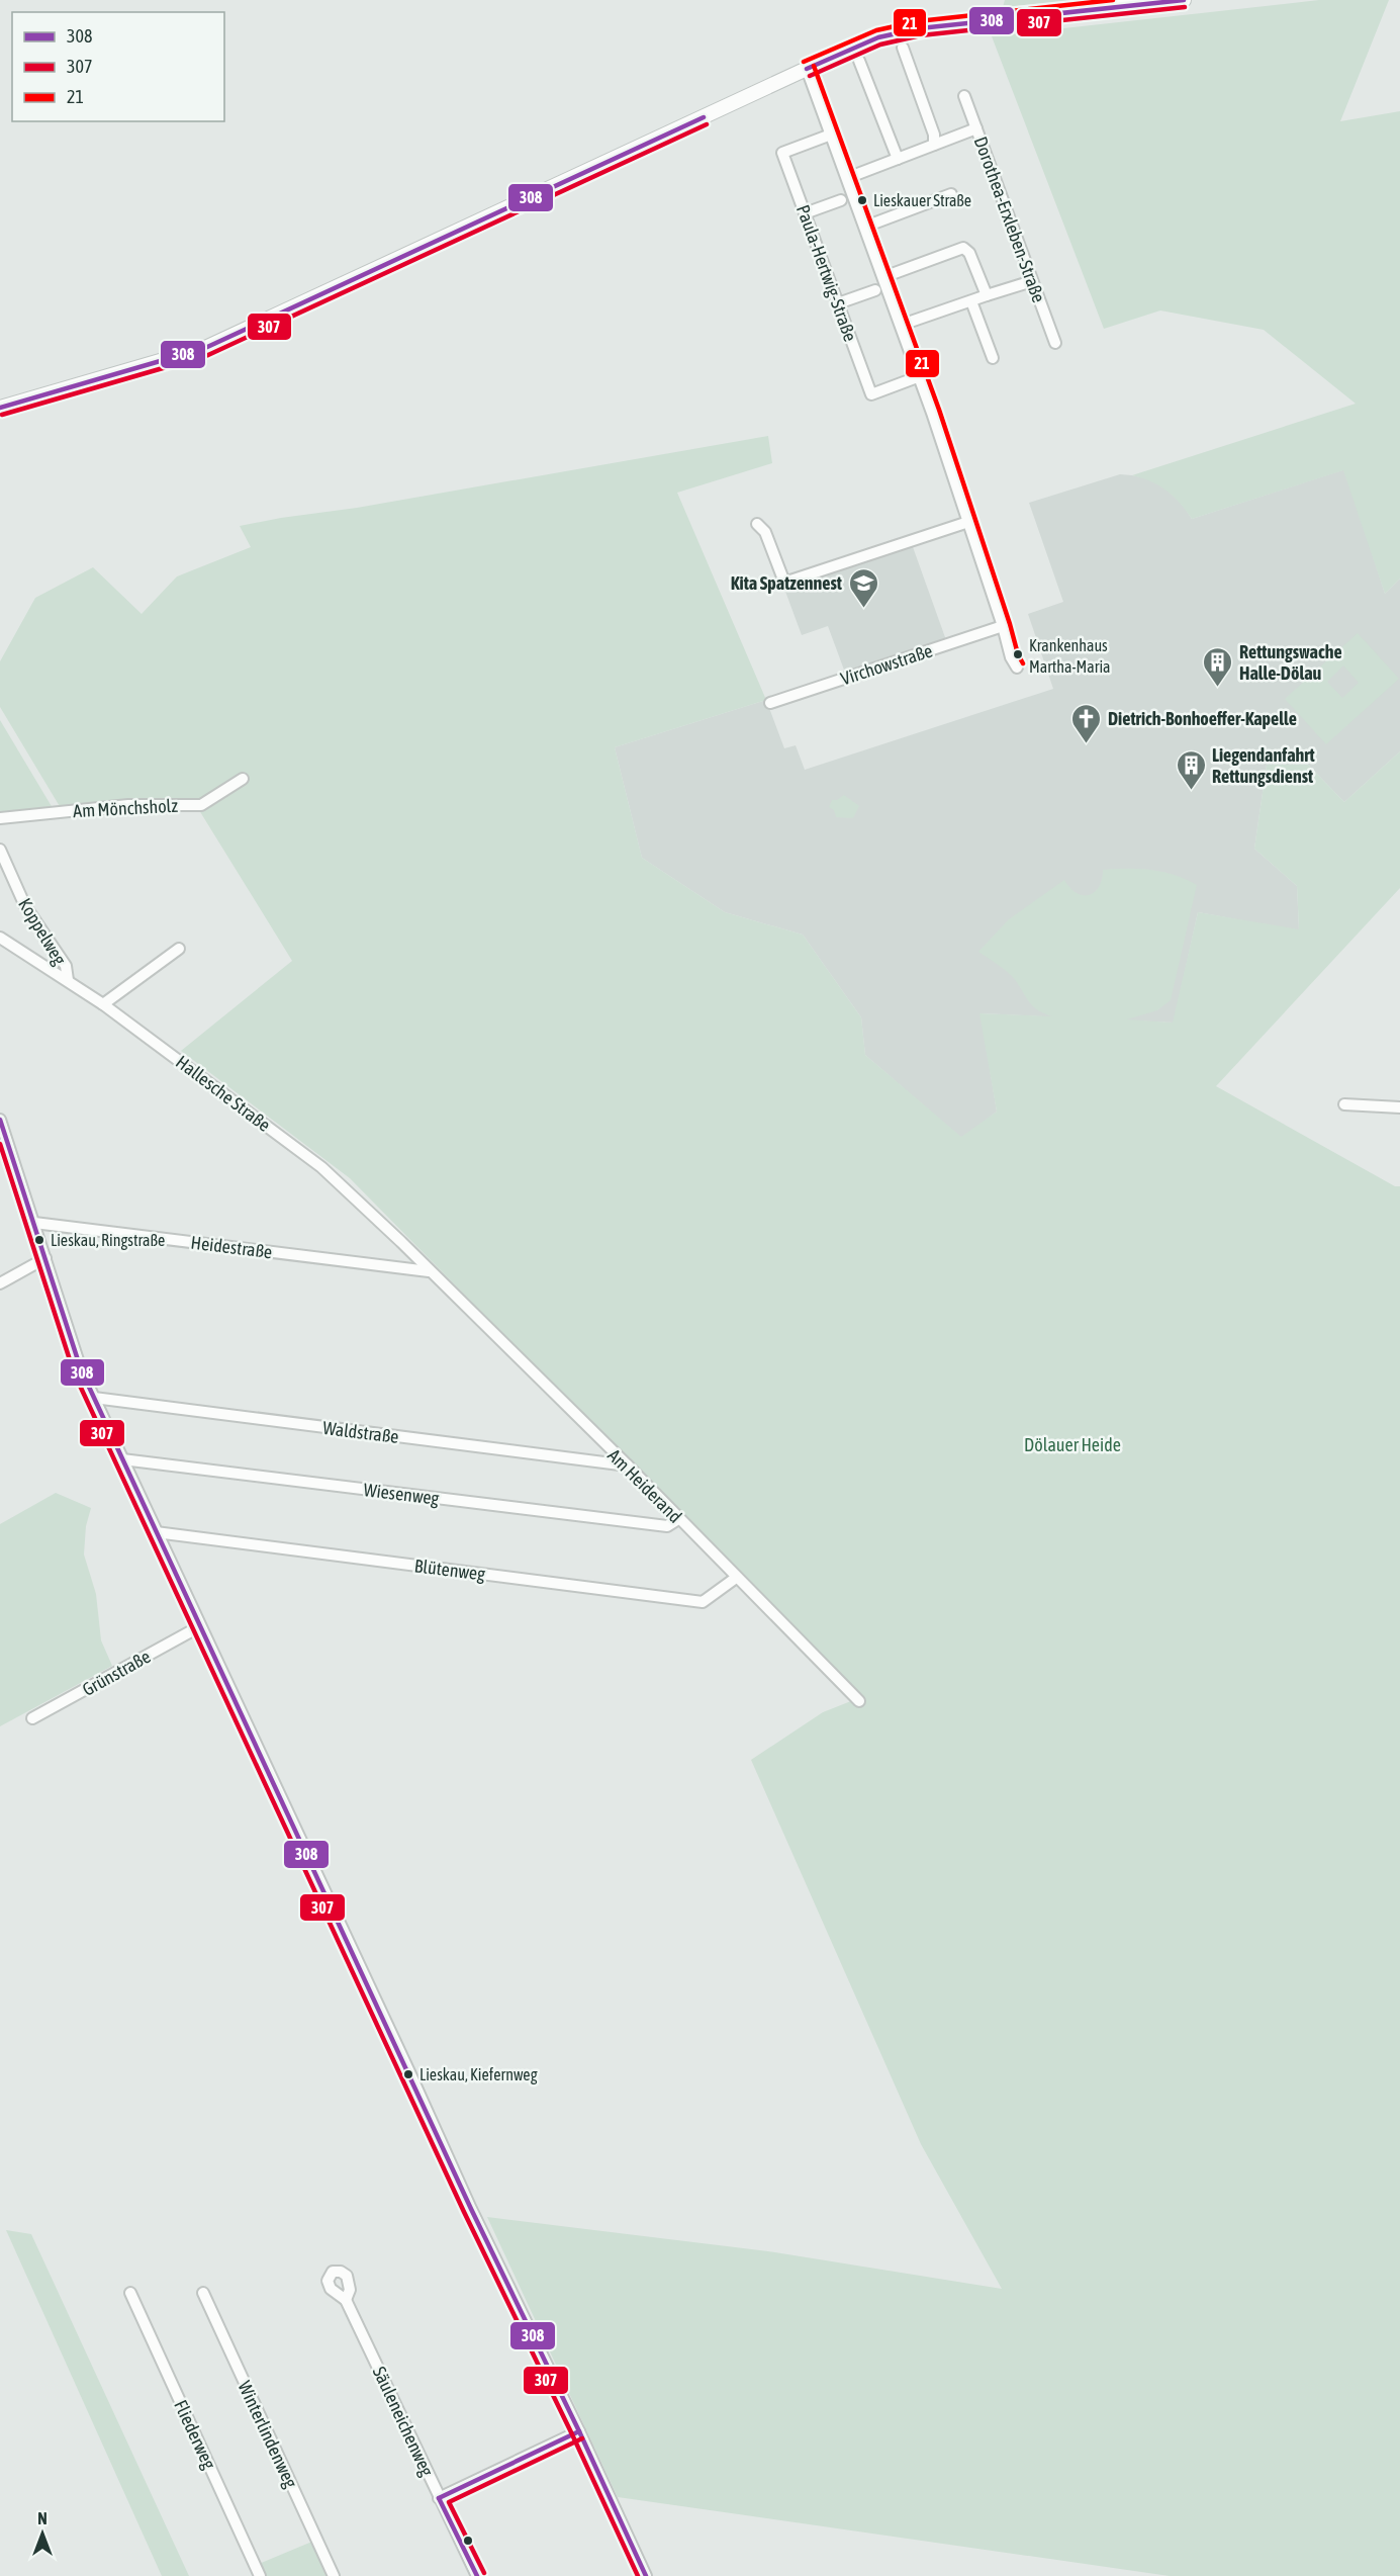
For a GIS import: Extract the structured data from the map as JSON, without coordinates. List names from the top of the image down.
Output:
{
  "streets": {
    "street": [
      "Dorothea-Erxleben-Straße",
      "Paula-Hertwig-Straße",
      "Virchowstraße",
      "Am Mönchsholz",
      "Koppelweg",
      "Hallesche Straße",
      "Heidestraße",
      "Waldstraße",
      "Am Heiderand",
      "Wiesenweg",
      "Blütenweg",
      "Grünstraße",
      "Säuleneichenweg",
      "Fliederweg",
      "Winterlindenweg"
    ]
  },
  "crossings": [
    ["Koppelweg", "Hallesche Straße"],
    ["Hallesche Straße", "Heidestraße"],
    ["Hallesche Straße", "Am Heiderand"],
    ["Heidestraße", "Am Heiderand"],
    ["Waldstraße", "Am Heiderand"],
    ["Am Heiderand", "Wiesenweg"],
    ["Am Heiderand", "Blütenweg"]
  ],
  "parks": ["Dölauer Heide"],
  "places": {
    "other": [
      "Lieskauer Straße",
      "Krankenhaus Martha-Maria",
      "Lieskau, Ringstraße",
      "Lieskau, Kiefernweg"
    ],
    "school or university": ["Kita Spatzennest"],
    "building": ["Rettungswache Halle-Dölau", "Liegendanfahrt Rettungsdienst"],
    "church": ["Dietrich-Bonhoeffer-Kapelle"]
  },
  "lines": ["transit line 308", "transit line 21", "transit line 307"],
  "legend": ["308", "307", "21"],
  "north": "top"
}
